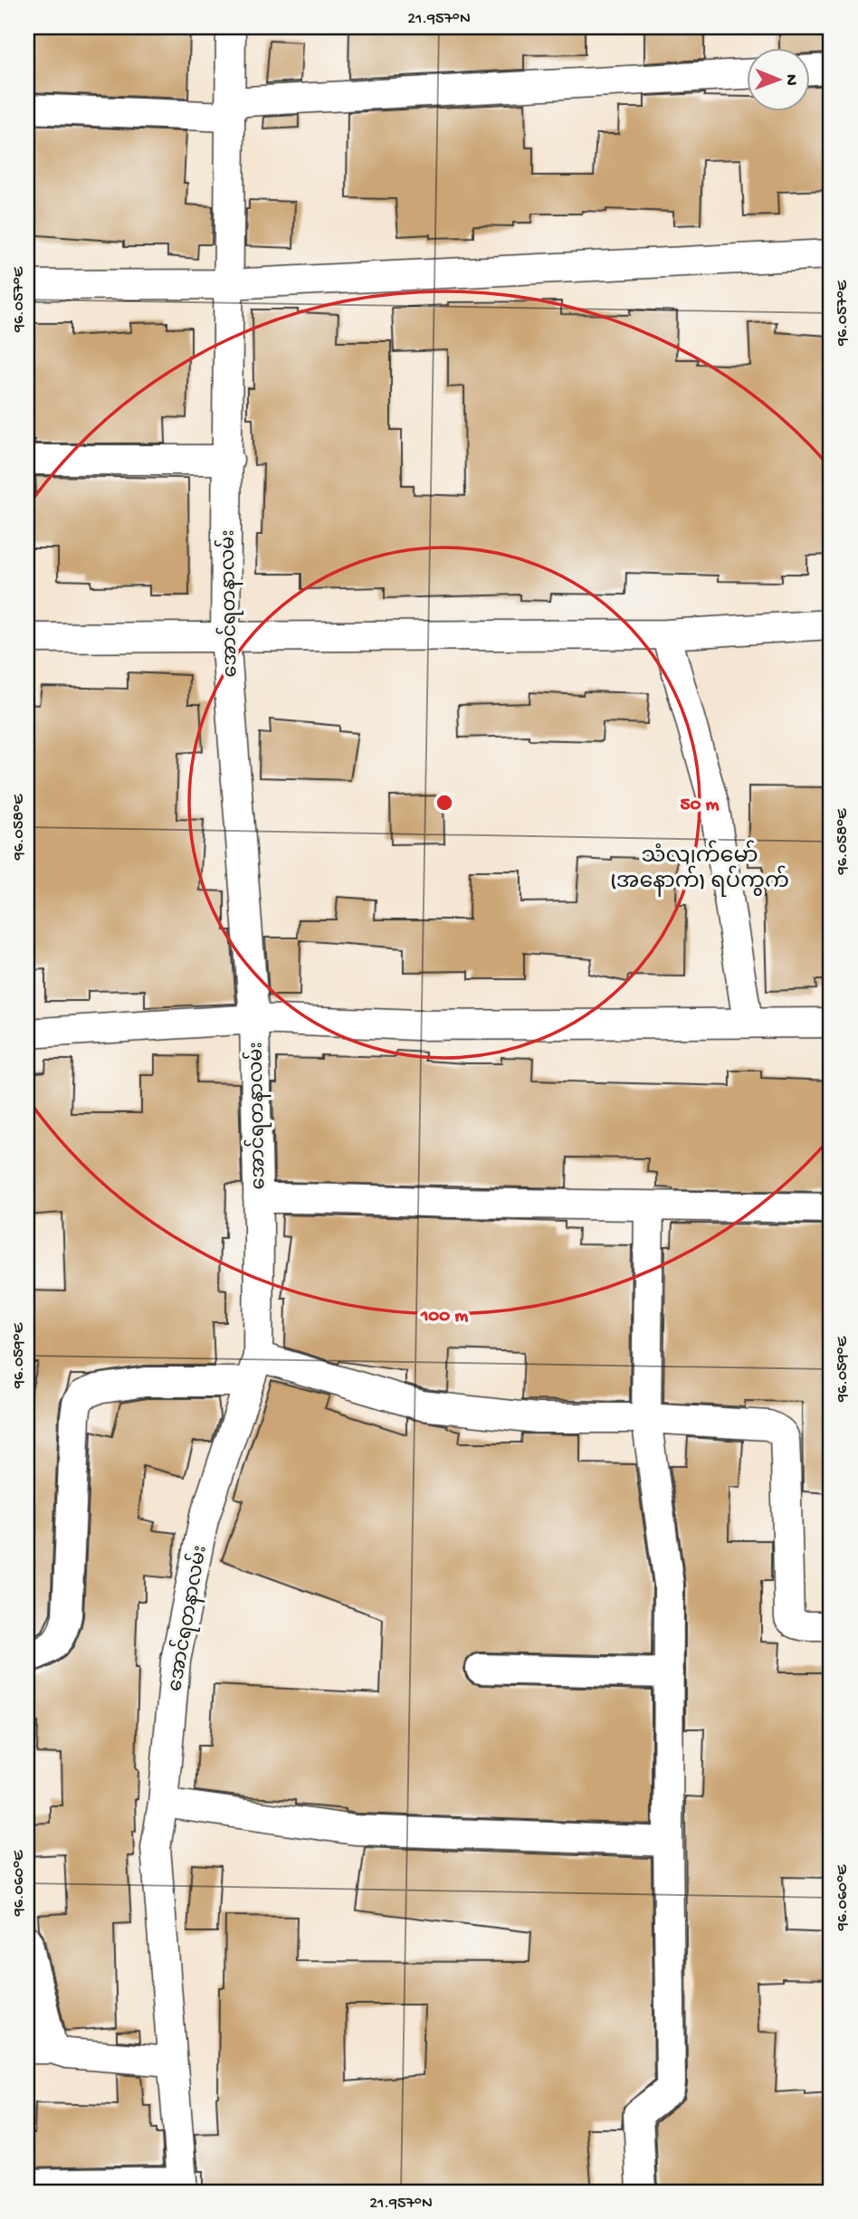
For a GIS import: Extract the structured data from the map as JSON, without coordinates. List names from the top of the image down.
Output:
{
  "streets": {
    "street": ["အောင်ရတနာလမ်း"]
  },
  "districts": ["သံလျက်မော် (အနောက်) ရပ်ကွက်"],
  "north": "right",
  "coordinates": [
    "21.957°N",
    "96.057°E",
    "96.058°E",
    "96.059°E",
    "96.060°E"
  ],
  "rings": ["50 m", "100 m"]
}
